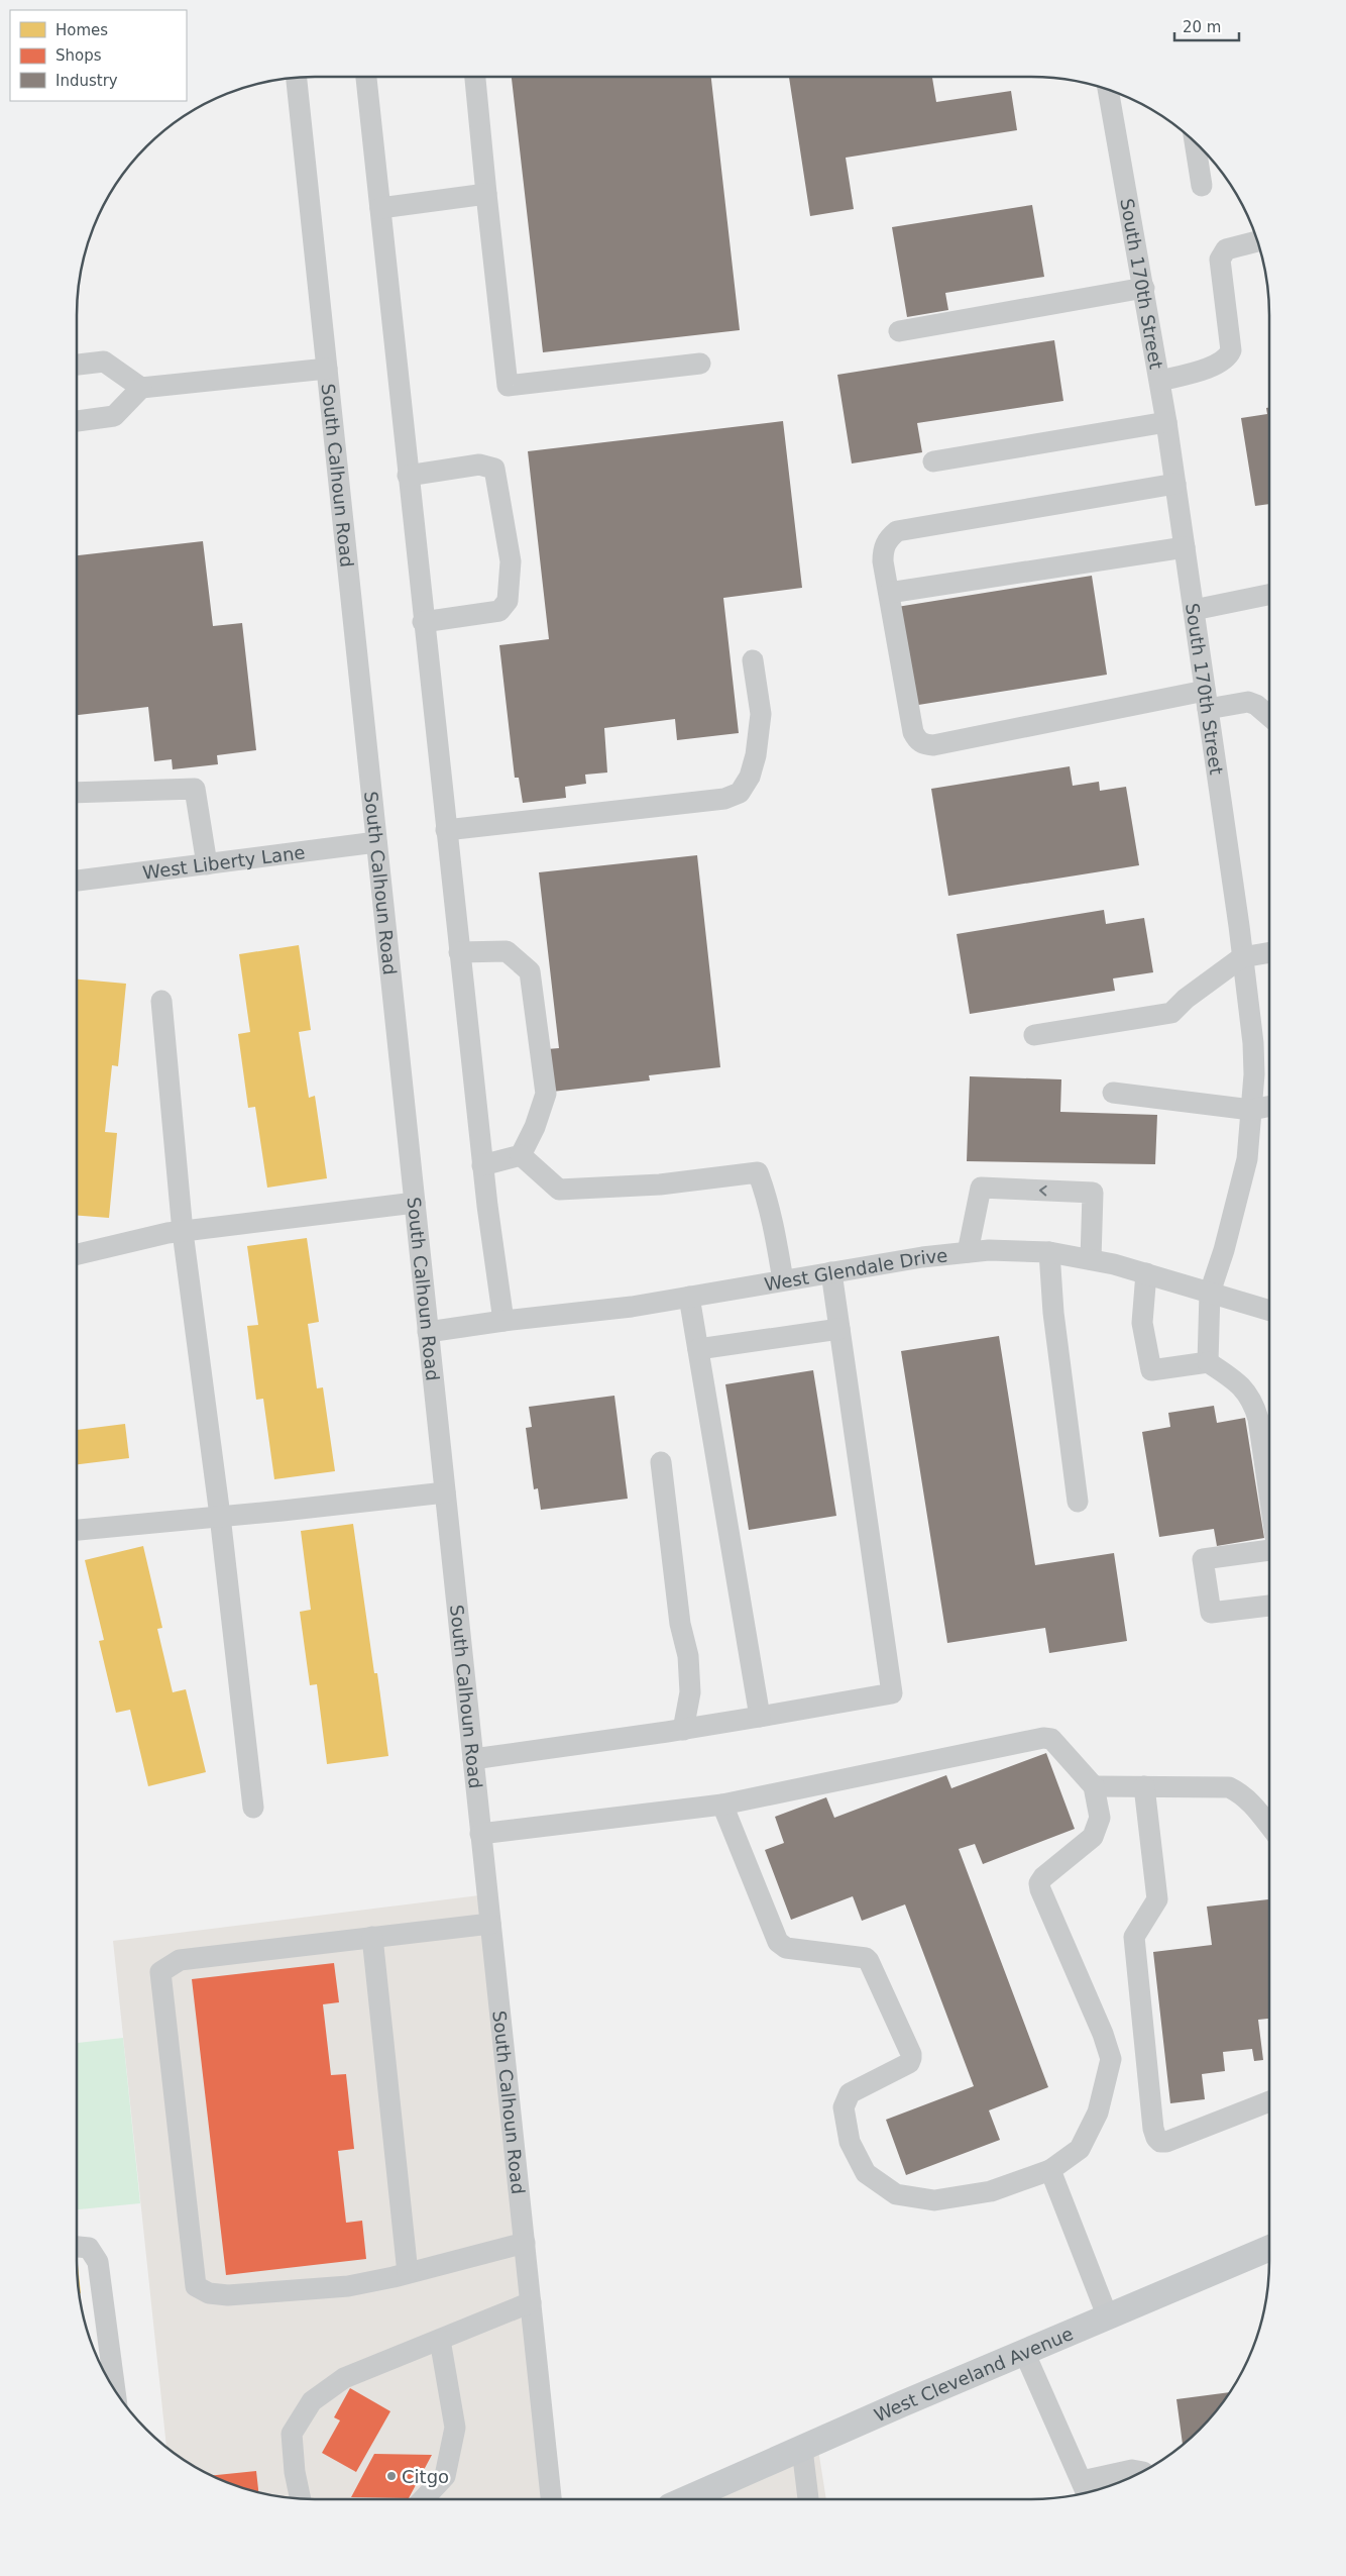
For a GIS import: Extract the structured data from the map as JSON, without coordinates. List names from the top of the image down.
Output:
{
  "streets": {
    "main road": ["West Cleveland Avenue"],
    "street": [
      "South 170th Street",
      "South Calhoun Road",
      "West Liberty Lane",
      "West Glendale Drive"
    ]
  },
  "crossings": [
    ["South 170th Street", "West Glendale Drive"],
    ["South Calhoun Road", "West Liberty Lane"],
    ["South Calhoun Road", "West Glendale Drive"]
  ],
  "places": ["Citgo"],
  "legend": ["Homes", "Shops", "Industry"],
  "scale_bar": "20 m"
}
